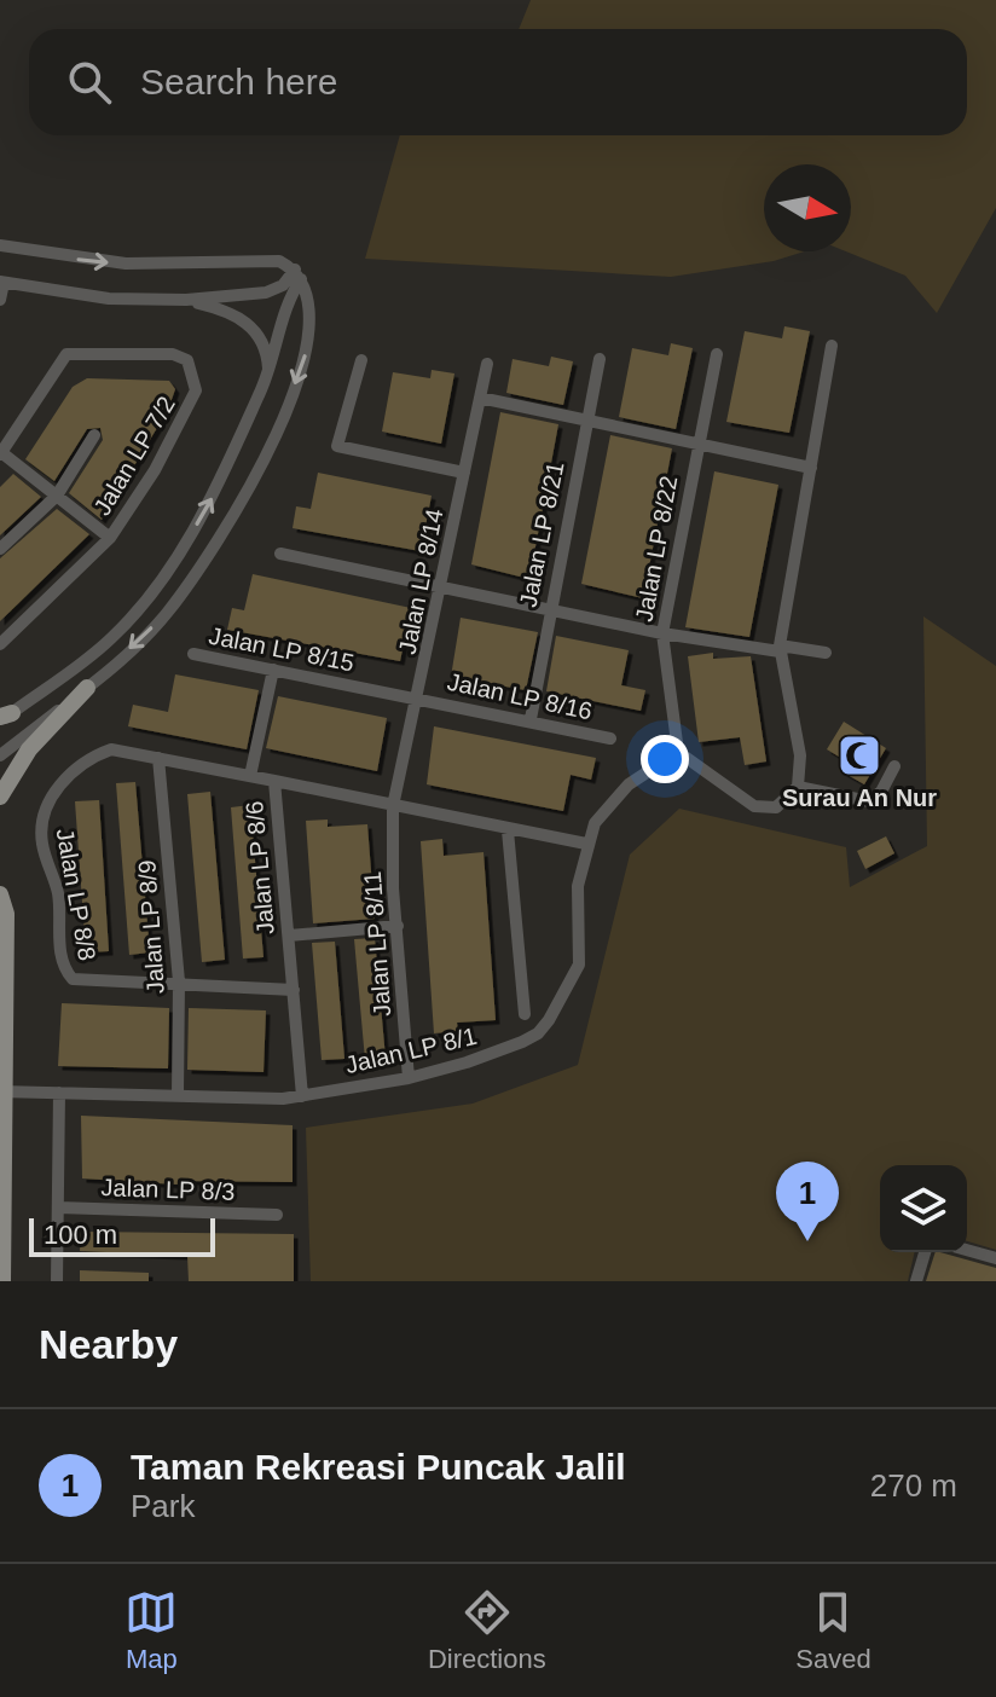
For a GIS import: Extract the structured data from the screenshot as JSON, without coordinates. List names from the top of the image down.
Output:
{
  "streets": {
    "street": [
      "Jalan LP 7/2",
      "Jalan LP 8/21",
      "Jalan LP 8/22",
      "Jalan LP 8/14",
      "Jalan LP 8/15",
      "Jalan LP 8/16",
      "Jalan LP 8/6",
      "Jalan LP 8/8",
      "Jalan LP 8/9",
      "Jalan LP 8/11",
      "Jalan LP 8/1",
      "Jalan LP 8/3"
    ]
  },
  "crossings": [
    ["Jalan LP 8/21", "Jalan LP 8/16"],
    ["Jalan LP 8/22", "Jalan LP 8/1"],
    ["Jalan LP 8/14", "Jalan LP 8/15"],
    ["Jalan LP 8/14", "Jalan LP 8/16"],
    ["Jalan LP 8/14", "Jalan LP 8/6"],
    ["Jalan LP 8/14", "Jalan LP 8/11"],
    ["Jalan LP 8/15", "Jalan LP 8/16"],
    ["Jalan LP 8/6", "Jalan LP 8/11"],
    ["Jalan LP 8/6", "Jalan LP 8/1"],
    ["Jalan LP 8/8", "Jalan LP 8/9"],
    ["Jalan LP 8/9", "Jalan LP 8/1"],
    ["Jalan LP 8/11", "Jalan LP 8/1"]
  ],
  "places": {
    "mosque": ["Surau An Nur"]
  },
  "scale_bar": "100 m",
  "north": "right",
  "page": {
    "search": "Search here",
    "pins": "1",
    "scale": "100 m",
    "heading": "Nearby",
    "list": [
      {
        "mark": "1",
        "name": "Taman Rekreasi Puncak Jalil",
        "note": "Park",
        "value": "270 m"
      }
    ],
    "nav": ["Map", "Directions", "Saved"]
  }
}
